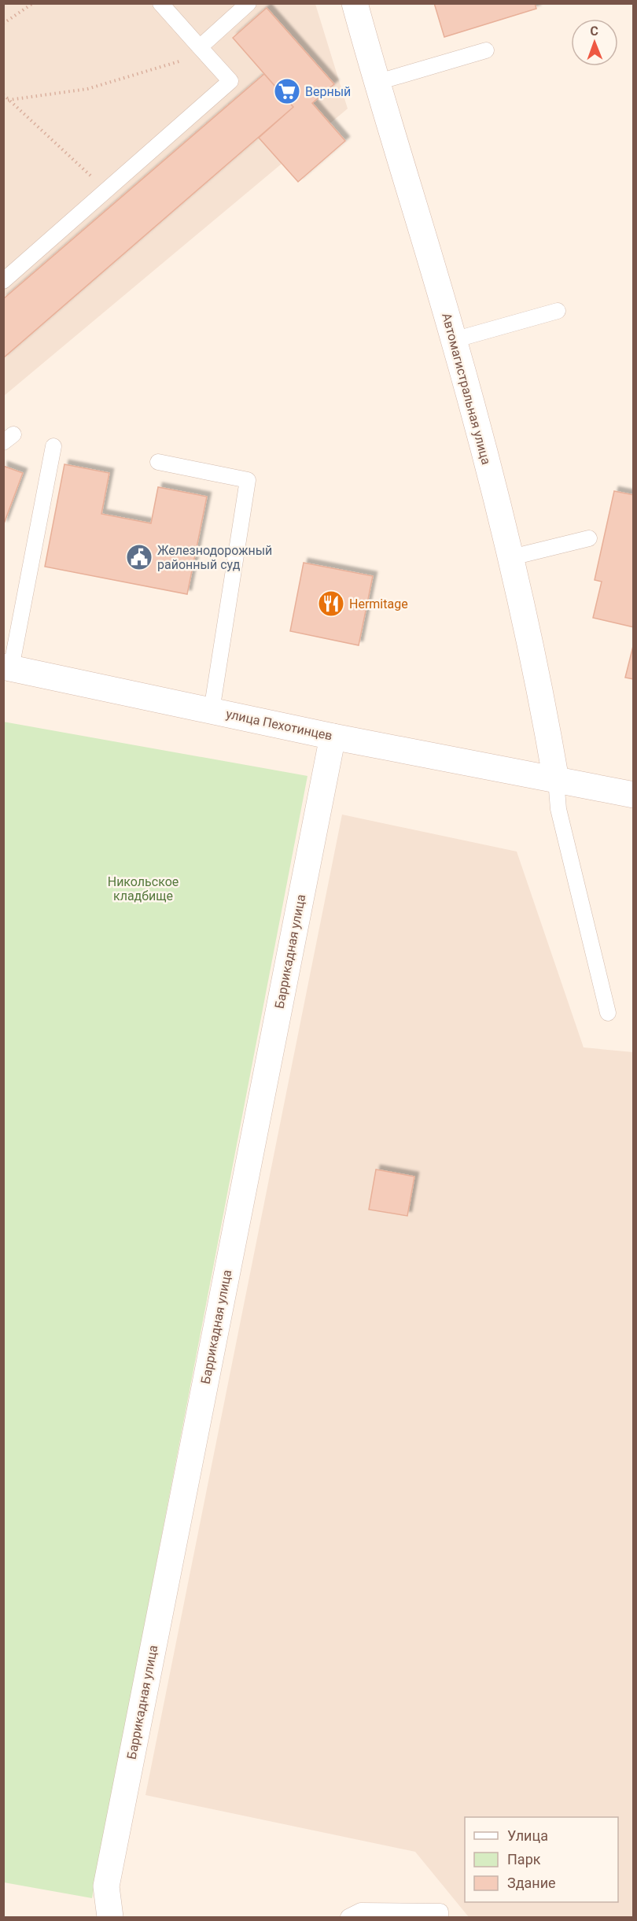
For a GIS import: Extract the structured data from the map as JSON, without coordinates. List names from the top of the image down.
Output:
{
  "streets": {
    "main road": ["Автомагистральная улица", "улица Пехотинцев", "Баррикадная улица"]
  },
  "crossings": [
    ["Автомагистральная улица", "улица Пехотинцев"],
    ["улица Пехотинцев", "Баррикадная улица"]
  ],
  "parks": ["Никольское кладбище"],
  "places": {
    "supermarket": ["Верный"],
    "public building": ["Железнодорожный районный суд"],
    "restaurant": ["Hermitage"]
  },
  "legend": ["Улица", "Парк", "Здание"],
  "north": "top"
}
